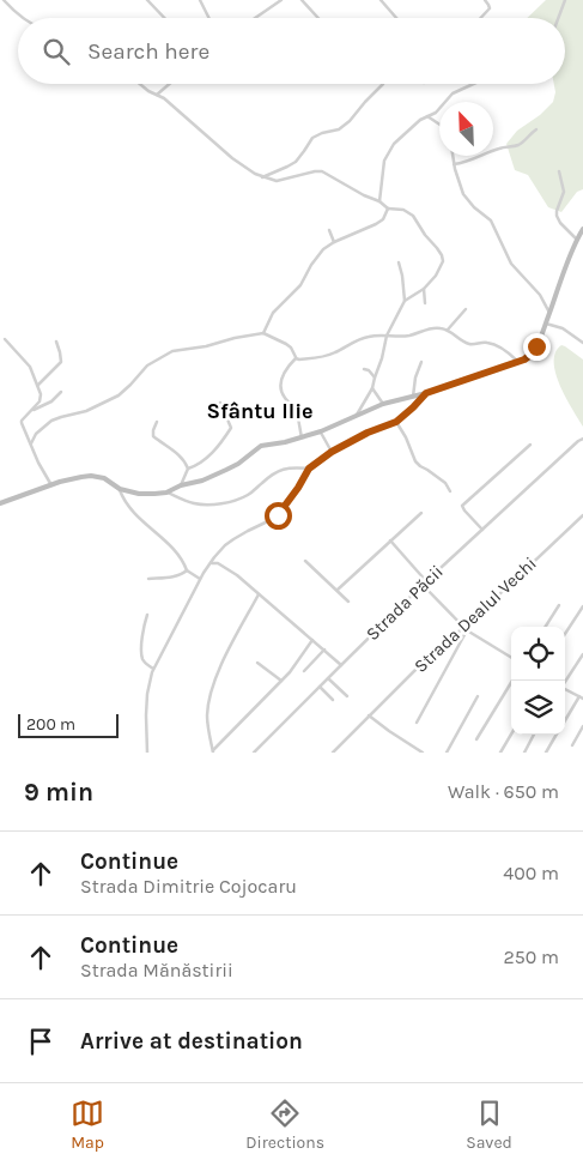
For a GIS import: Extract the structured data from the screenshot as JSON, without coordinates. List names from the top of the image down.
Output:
{
  "streets": {
    "street": ["Strada Păcii", "Strada Dealul Vechi"]
  },
  "districts": ["Sfântu Ilie"],
  "scale_bar": "200 m",
  "north": "top left",
  "page": {
    "search": "Search here",
    "scale": "200 m",
    "heading": ["9 min", "Walk · 650 m"],
    "list": [
      ["Continue", "Strada Dimitrie Cojocaru", "400 m"],
      ["Continue", "Strada Mănăstirii", "250 m"],
      "Arrive at destination"
    ],
    "nav": ["Map", "Directions", "Saved"]
  }
}
